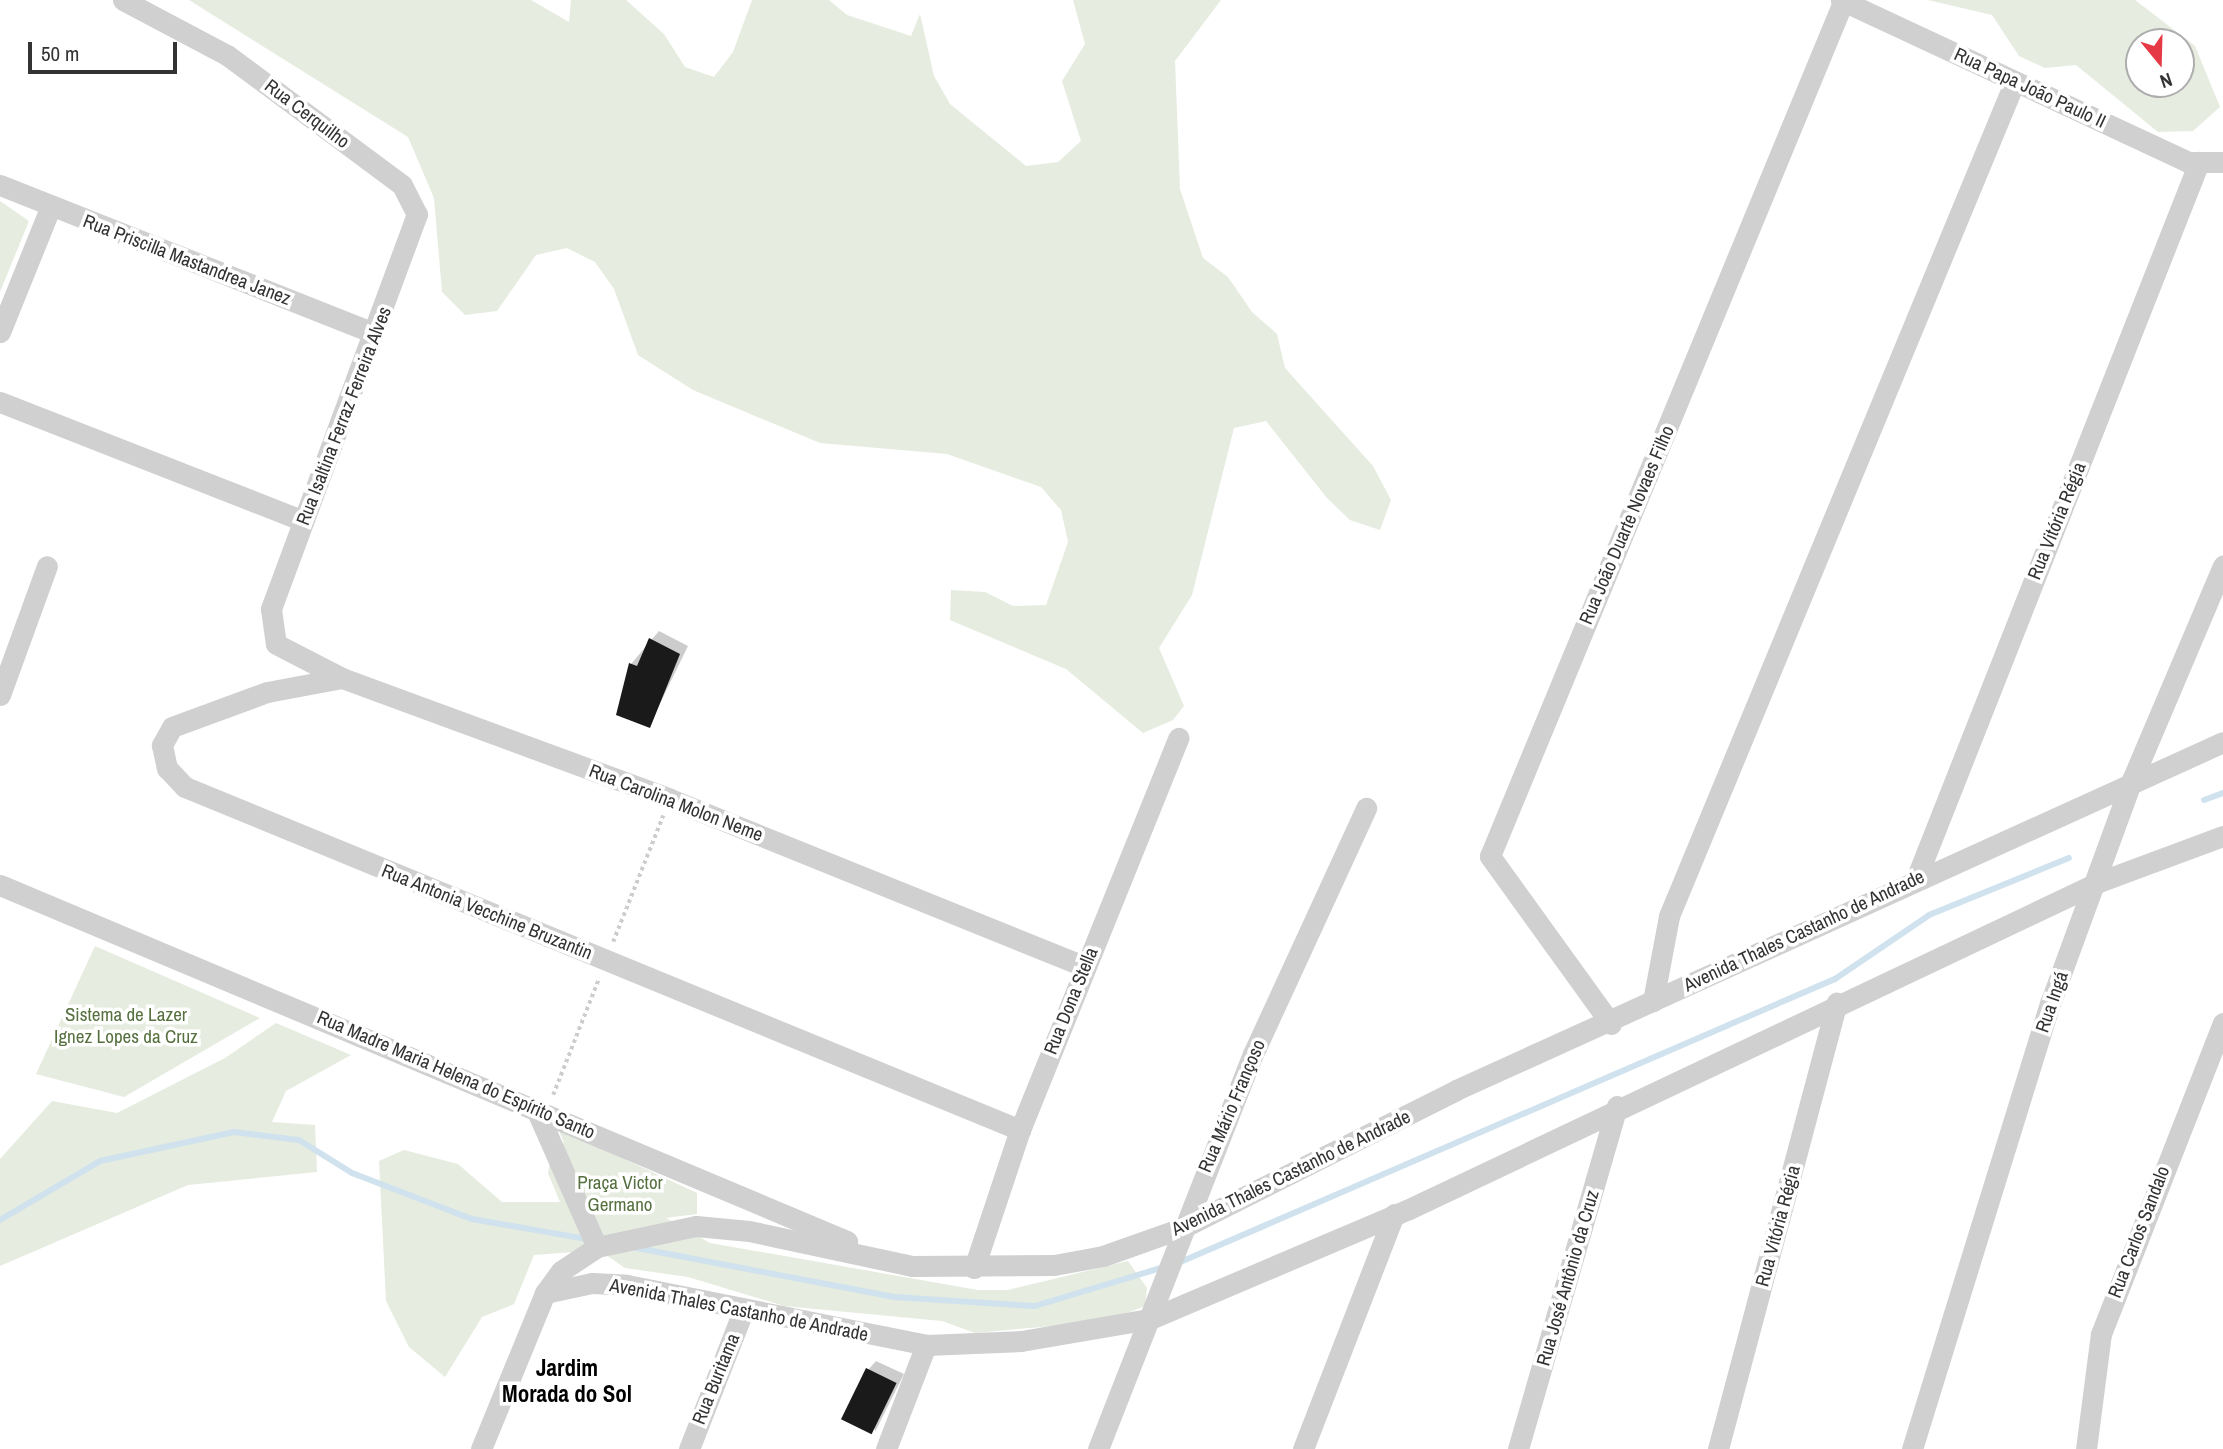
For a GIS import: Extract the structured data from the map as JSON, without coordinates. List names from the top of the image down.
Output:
{
  "streets": {
    "street": [
      "Rua Papa João Paulo II",
      "Rua Cerquilho",
      "Rua Priscilla Mastandrea Janez",
      "Rua Isaltina Ferraz Ferreira Alves",
      "Rua Vitória Régia",
      "Rua João Duarte Novaes Filho",
      "Rua Carolina Molon Neme",
      "Rua Antonia Vecchine Bruzantin",
      "Avenida Thales Castanho de Andrade",
      "Rua Dona Stella",
      "Rua Ingá",
      "Rua Madre Maria Helena do Espírito Santo",
      "Rua Mário Françoso",
      "Rua Carlos Sandalo",
      "Rua José Antônio da Cruz",
      "Rua Buritama"
    ]
  },
  "crossings": [
    ["Rua Papa João Paulo II", "Rua Vitória Régia"],
    ["Rua Papa João Paulo II", "Rua João Duarte Novaes Filho"],
    ["Rua Cerquilho", "Rua Isaltina Ferraz Ferreira Alves"],
    ["Rua Priscilla Mastandrea Janez", "Rua Isaltina Ferraz Ferreira Alves"],
    ["Rua Isaltina Ferraz Ferreira Alves", "Rua Carolina Molon Neme"],
    ["Rua Vitória Régia", "Avenida Thales Castanho de Andrade"],
    ["Rua João Duarte Novaes Filho", "Avenida Thales Castanho de Andrade"],
    ["Rua Carolina Molon Neme", "Rua Antonia Vecchine Bruzantin"],
    ["Rua Carolina Molon Neme", "Rua Dona Stella"],
    ["Rua Antonia Vecchine Bruzantin", "Rua Dona Stella"],
    ["Avenida Thales Castanho de Andrade", "Rua Dona Stella"],
    ["Avenida Thales Castanho de Andrade", "Rua Ingá"],
    ["Avenida Thales Castanho de Andrade", "Rua Madre Maria Helena do Espírito Santo"],
    ["Avenida Thales Castanho de Andrade", "Rua Mário Françoso"],
    ["Avenida Thales Castanho de Andrade", "Rua José Antônio da Cruz"],
    ["Avenida Thales Castanho de Andrade", "Rua Buritama"]
  ],
  "districts": ["Jardim Morada do Sol"],
  "parks": ["Sistema de Lazer Ignez Lopes da Cruz", "Praça Victor Germano"],
  "scale_bar": "50 m",
  "north": "bottom"
}
